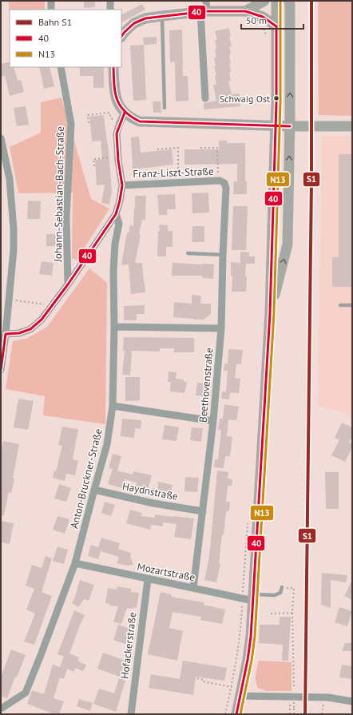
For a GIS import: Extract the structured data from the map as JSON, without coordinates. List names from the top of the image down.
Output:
{
  "streets": {
    "street": [
      "Franz-Liszt-Straße",
      "Johann-Sebastian-Bach-Straße",
      "Beethovenstraße",
      "Anton-Bruckner-Straße",
      "Haydnstraße",
      "Mozartstraße",
      "Hofackerstraße"
    ]
  },
  "crossings": [
    ["Franz-Liszt-Straße", "Beethovenstraße"],
    ["Beethovenstraße", "Haydnstraße"],
    ["Beethovenstraße", "Mozartstraße"],
    ["Anton-Bruckner-Straße", "Haydnstraße"],
    ["Anton-Bruckner-Straße", "Mozartstraße"],
    ["Mozartstraße", "Hofackerstraße"]
  ],
  "places": ["Schwaig Ost"],
  "lines": ["rail line S1", "transit line N13", "transit line 40"],
  "legend": ["Bahn S1", "40", "N13"],
  "scale_bar": "50 m"
}
